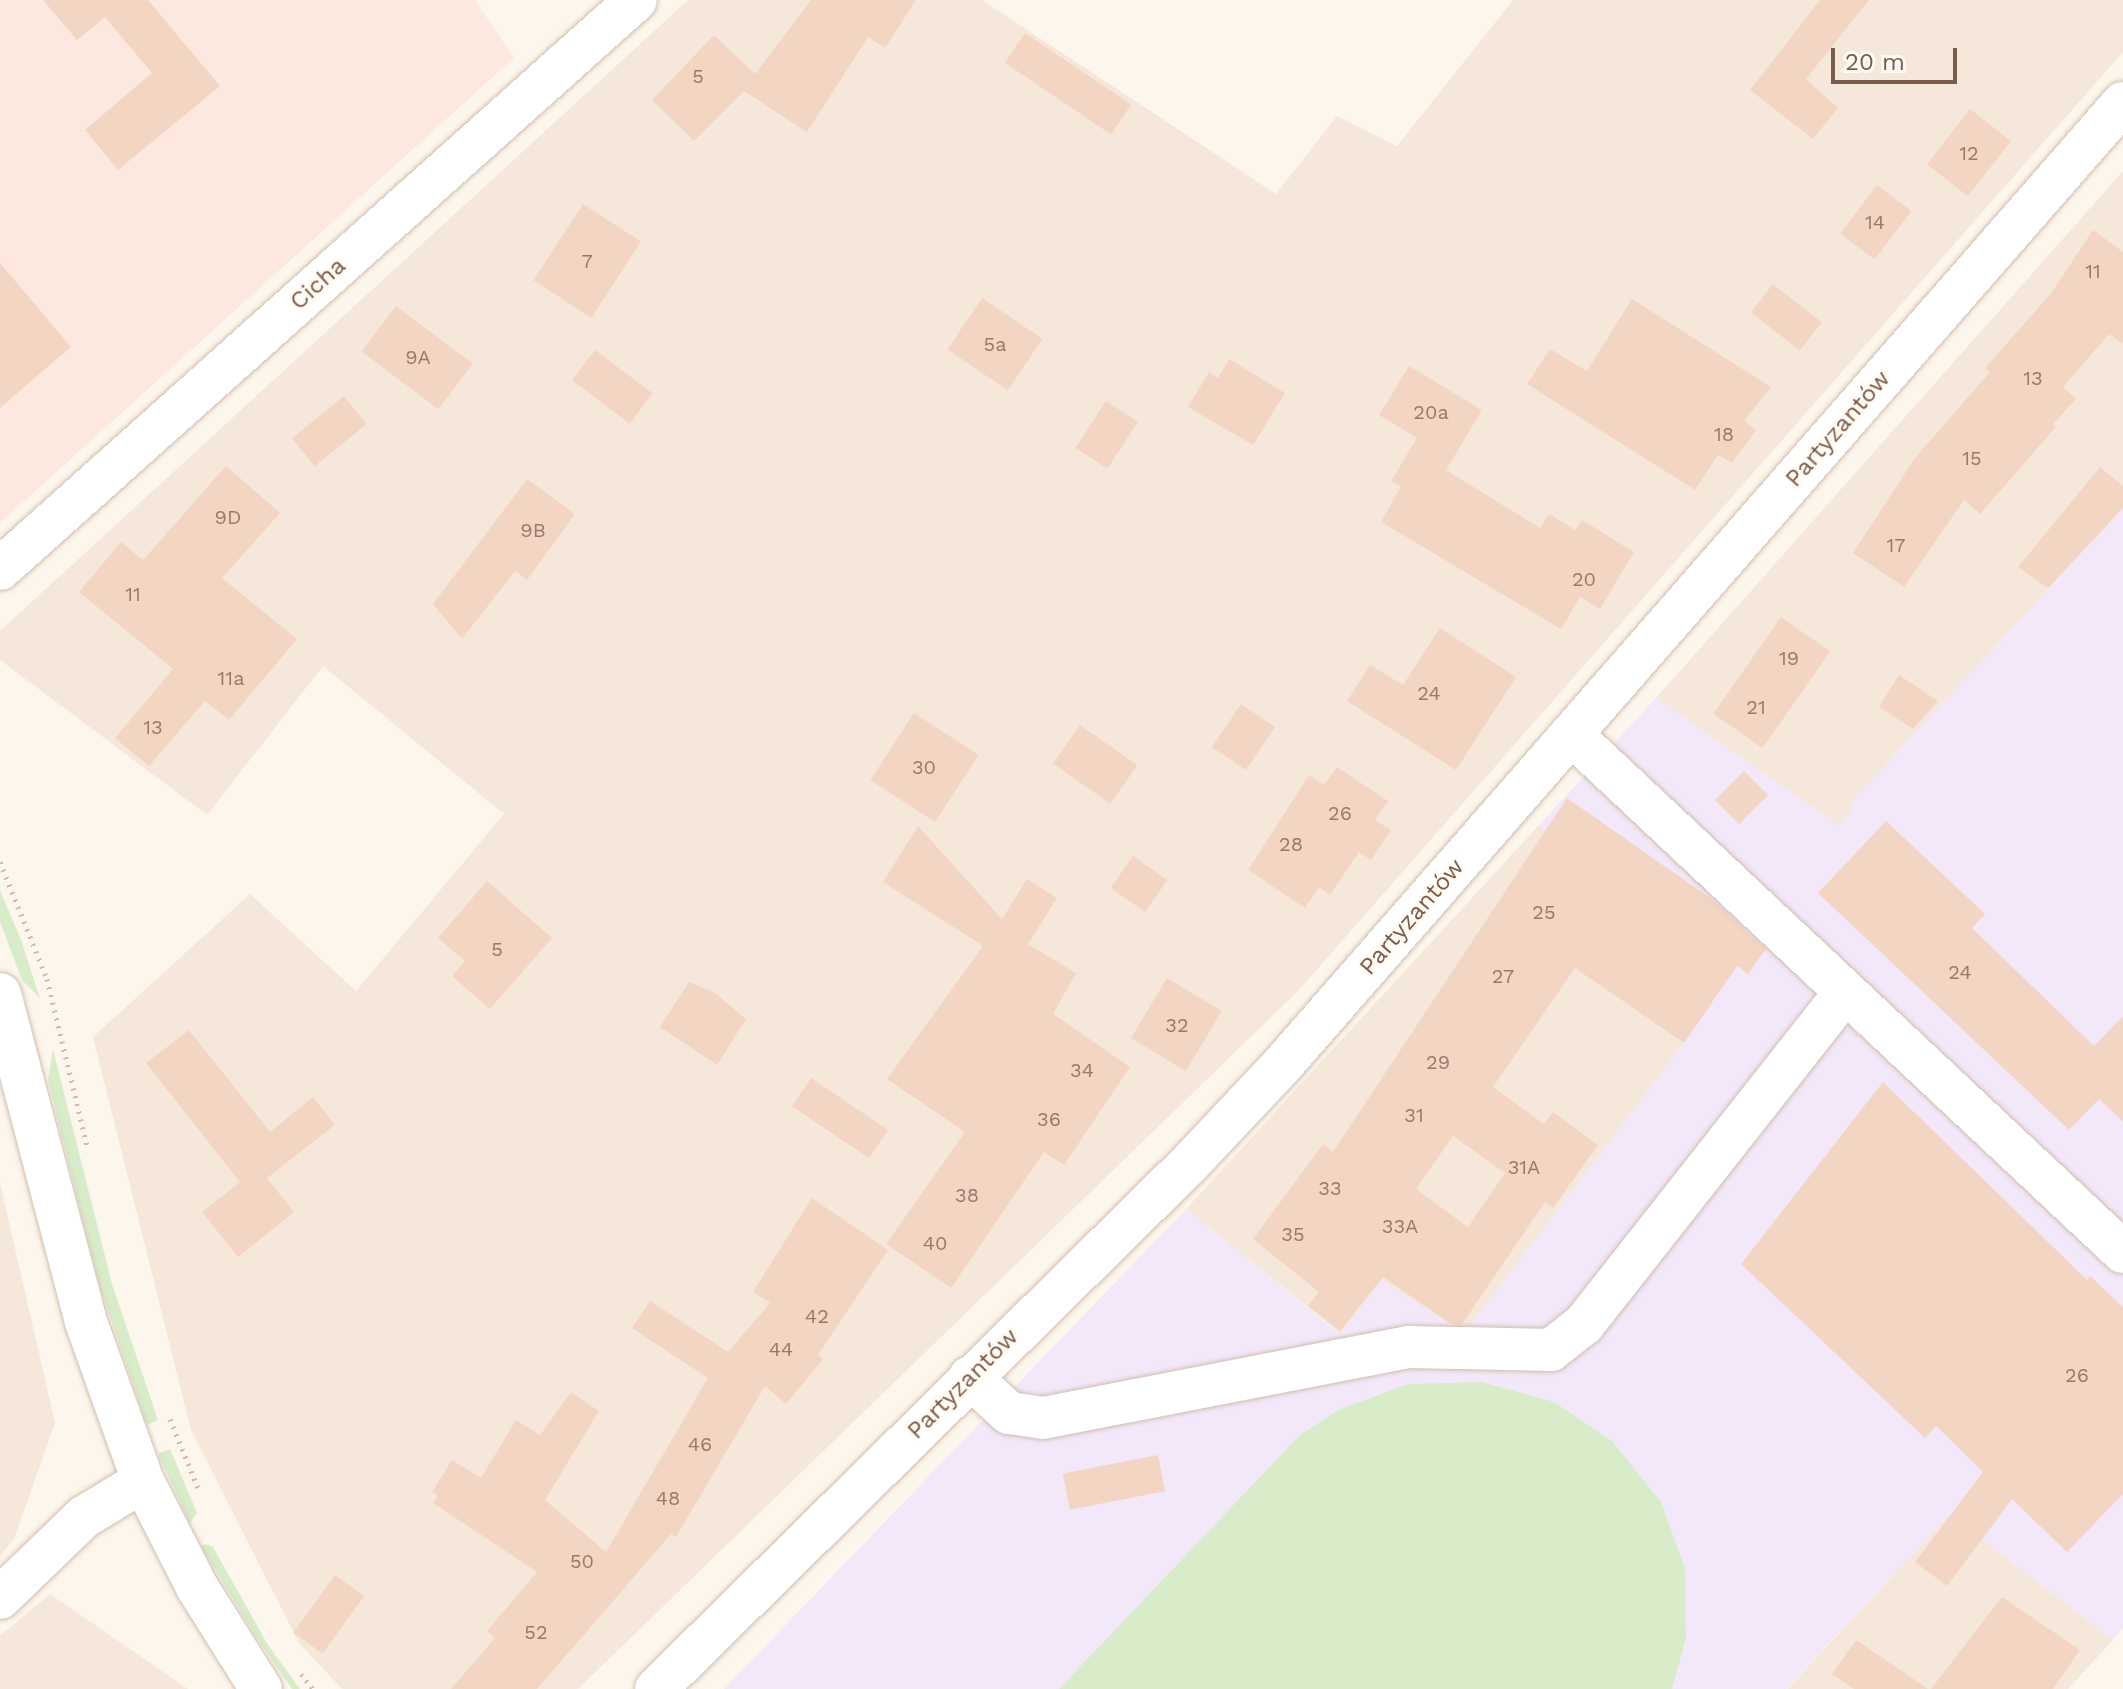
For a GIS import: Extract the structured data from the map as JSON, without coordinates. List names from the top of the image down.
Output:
{
  "streets": {
    "street": ["Cicha", "Partyzantów"]
  },
  "house_numbers": [
    "5",
    "12",
    "14",
    "7",
    "11",
    "5a",
    "9A",
    "13",
    "20a",
    "18",
    "15",
    "9D",
    "9B",
    "17",
    "20",
    "11",
    "19",
    "11a",
    "24",
    "21",
    "13",
    "30",
    "26",
    "28",
    "25",
    "5",
    "24",
    "27",
    "32",
    "29",
    "34",
    "31",
    "36",
    "31A",
    "33",
    "38",
    "33A",
    "35",
    "40",
    "42",
    "44",
    "26",
    "46",
    "48",
    "50",
    "52"
  ],
  "scale_bar": "20 m"
}
